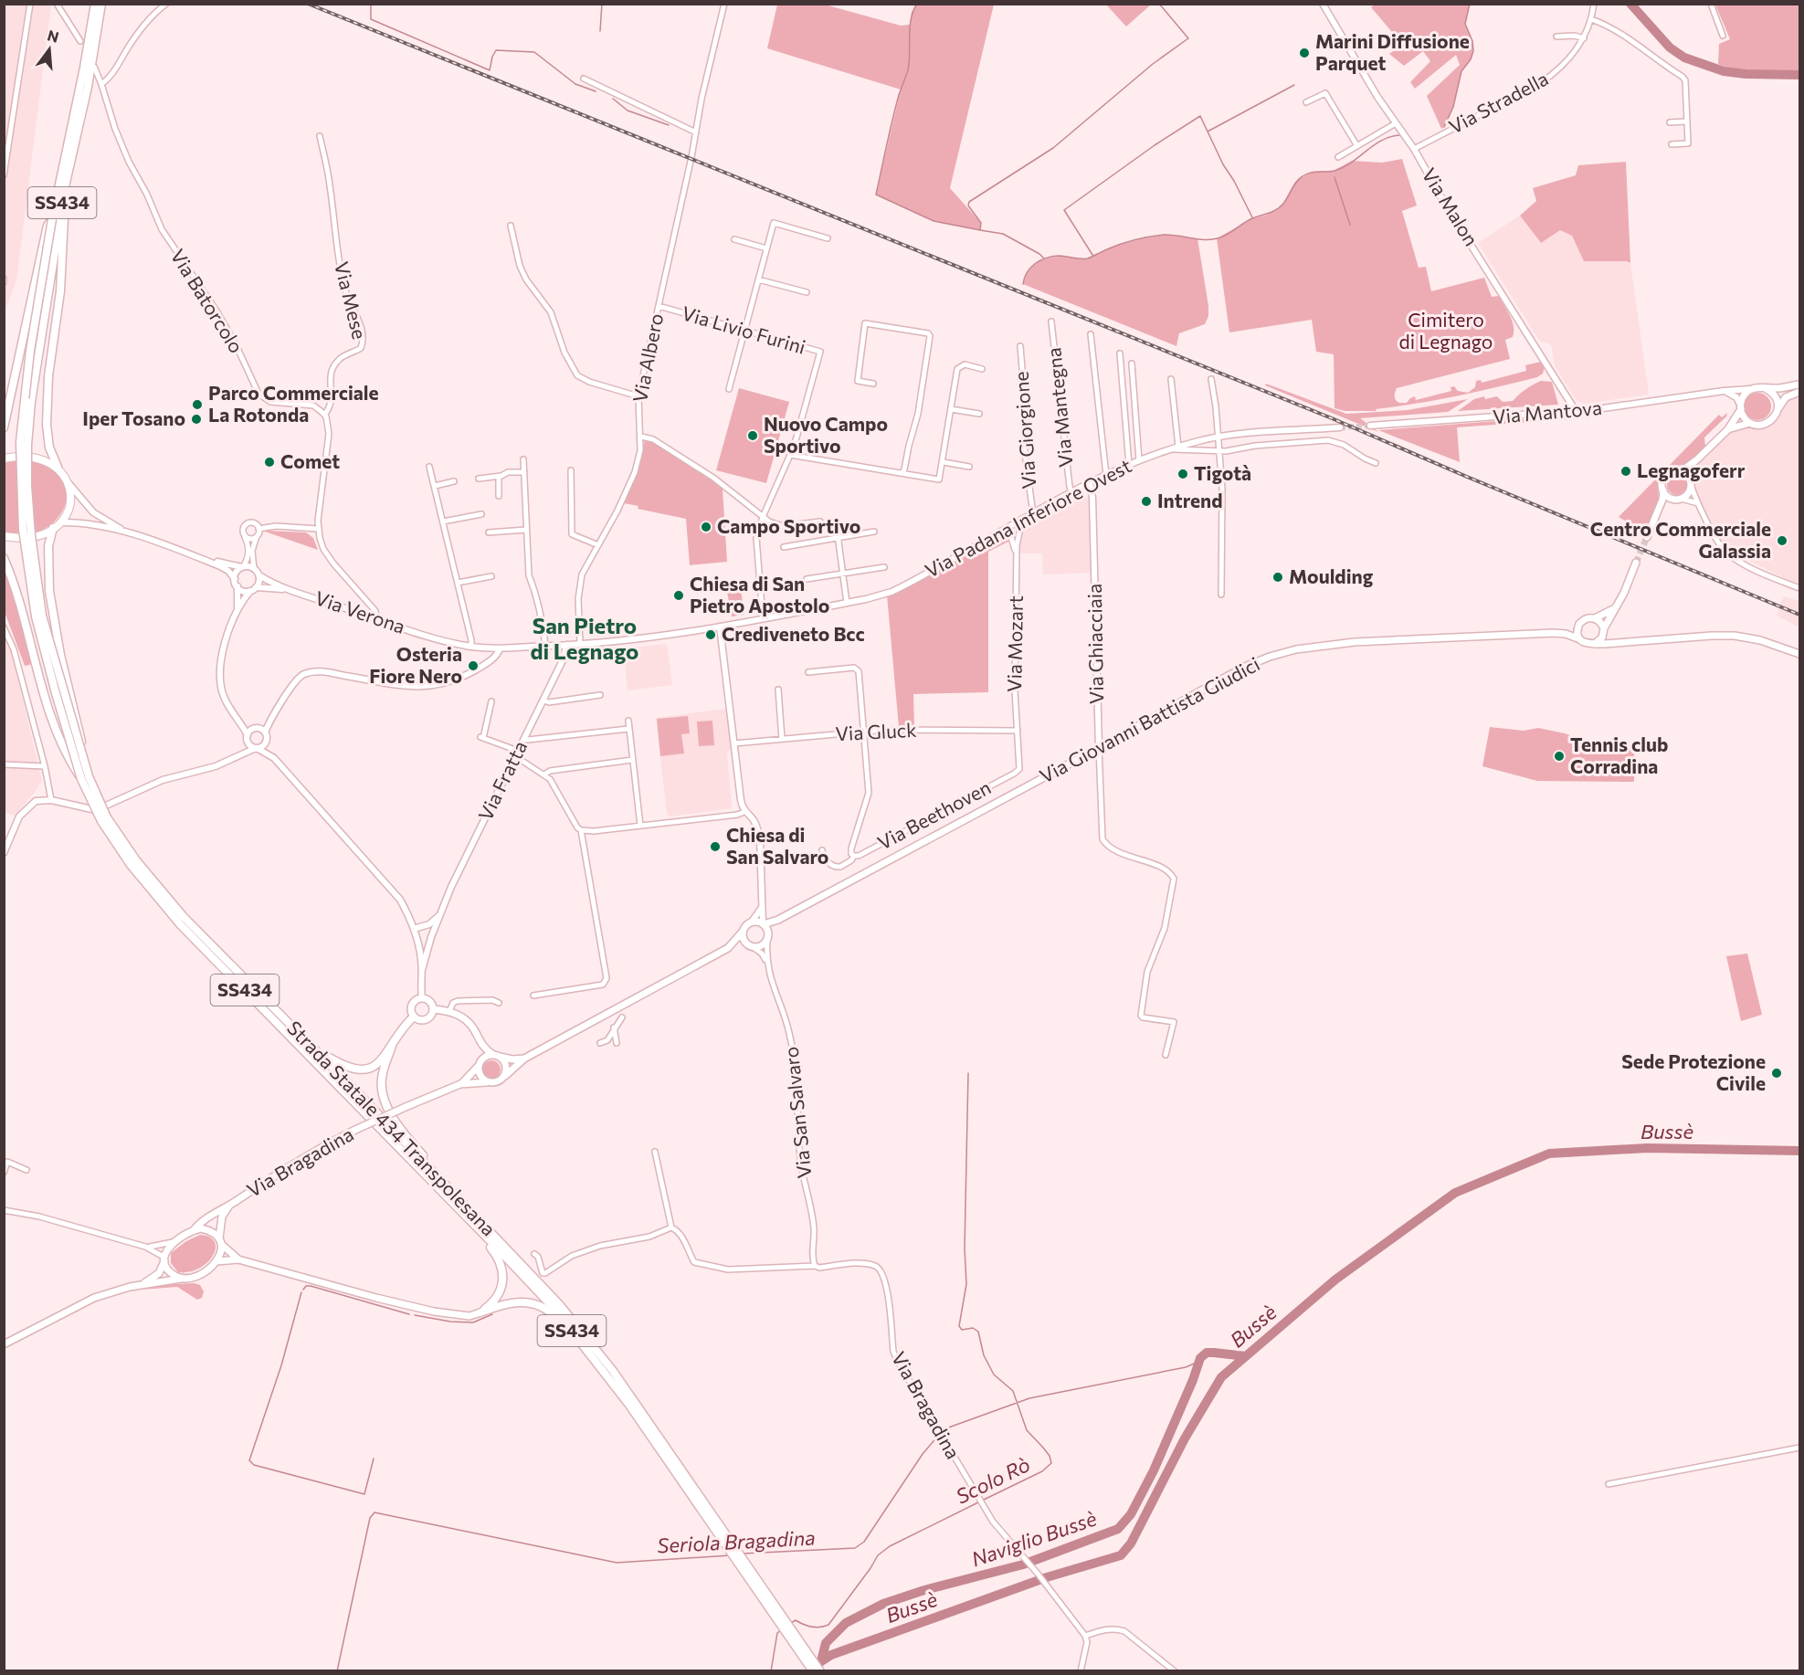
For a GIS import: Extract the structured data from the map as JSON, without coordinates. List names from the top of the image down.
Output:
{
  "streets": {
    "highway": ["SS434", "Strada Statale 434 Transpolesana"],
    "main road": ["Via Mantova", "Via Giovanni Battista Giudici", "Via Bragadina"],
    "street": [
      "Via Stradella",
      "Via Malon",
      "Via Mese",
      "Via Batorcolo",
      "Via Livio Furini",
      "Via Albero",
      "Via Mantegna",
      "Via Giorgione",
      "Via Padana Inferiore Ovest",
      "Via Verona",
      "Via Mozart",
      "Via Ghiacciaia",
      "Via Gluck",
      "Via Fratta",
      "Via Beethoven",
      "Via San Salvaro"
    ]
  },
  "crossings": [
    ["Via Stradella", "Via Malon"],
    ["Via Malon", "Via Mantova"],
    ["Via Mese", "Via Batorcolo"],
    ["Via Livio Furini", "Via Albero"],
    ["Via Albero", "Via Verona"],
    ["Via Mantegna", "Via Padana Inferiore Ovest"],
    ["Via Giorgione", "Via Padana Inferiore Ovest"],
    ["Via Padana Inferiore Ovest", "Via Verona"],
    ["Via Padana Inferiore Ovest", "Via Mozart"],
    ["Via Padana Inferiore Ovest", "Via Ghiacciaia"],
    ["Via Verona", "Via Fratta"],
    ["Via Mozart", "Via Gluck"],
    ["Via Mozart", "Via Beethoven"],
    ["Via Ghiacciaia", "Via Giovanni Battista Giudici"],
    ["Via Giovanni Battista Giudici", "Via San Salvaro"],
    ["Via Gluck", "Via Beethoven"],
    ["Via San Salvaro", "Via Bragadina"]
  ],
  "districts": ["San Pietro di Legnago"],
  "water": [
    "Bussè",
    "Scolo Rò",
    "Naviglio Bussè",
    "Seriola Bragadina"
  ],
  "parks": ["Cimitero di Legnago"],
  "places": [
    "Marini Diffusione Parquet",
    "Parco Commerciale La Rotonda",
    "Iper Tosano",
    "Nuovo Campo Sportivo",
    "Comet",
    "Legnagoferr",
    "Tigotà",
    "Intrend",
    "Campo Sportivo",
    "Centro Commerciale Galassia",
    "Moulding",
    "Chiesa di San Pietro Apostolo",
    "Crediveneto Bcc",
    "Osteria Fiore Nero",
    "Tennis club Corradina",
    "Chiesa di San Salvaro",
    "Sede Protezione Civile"
  ],
  "north": "top"
}
